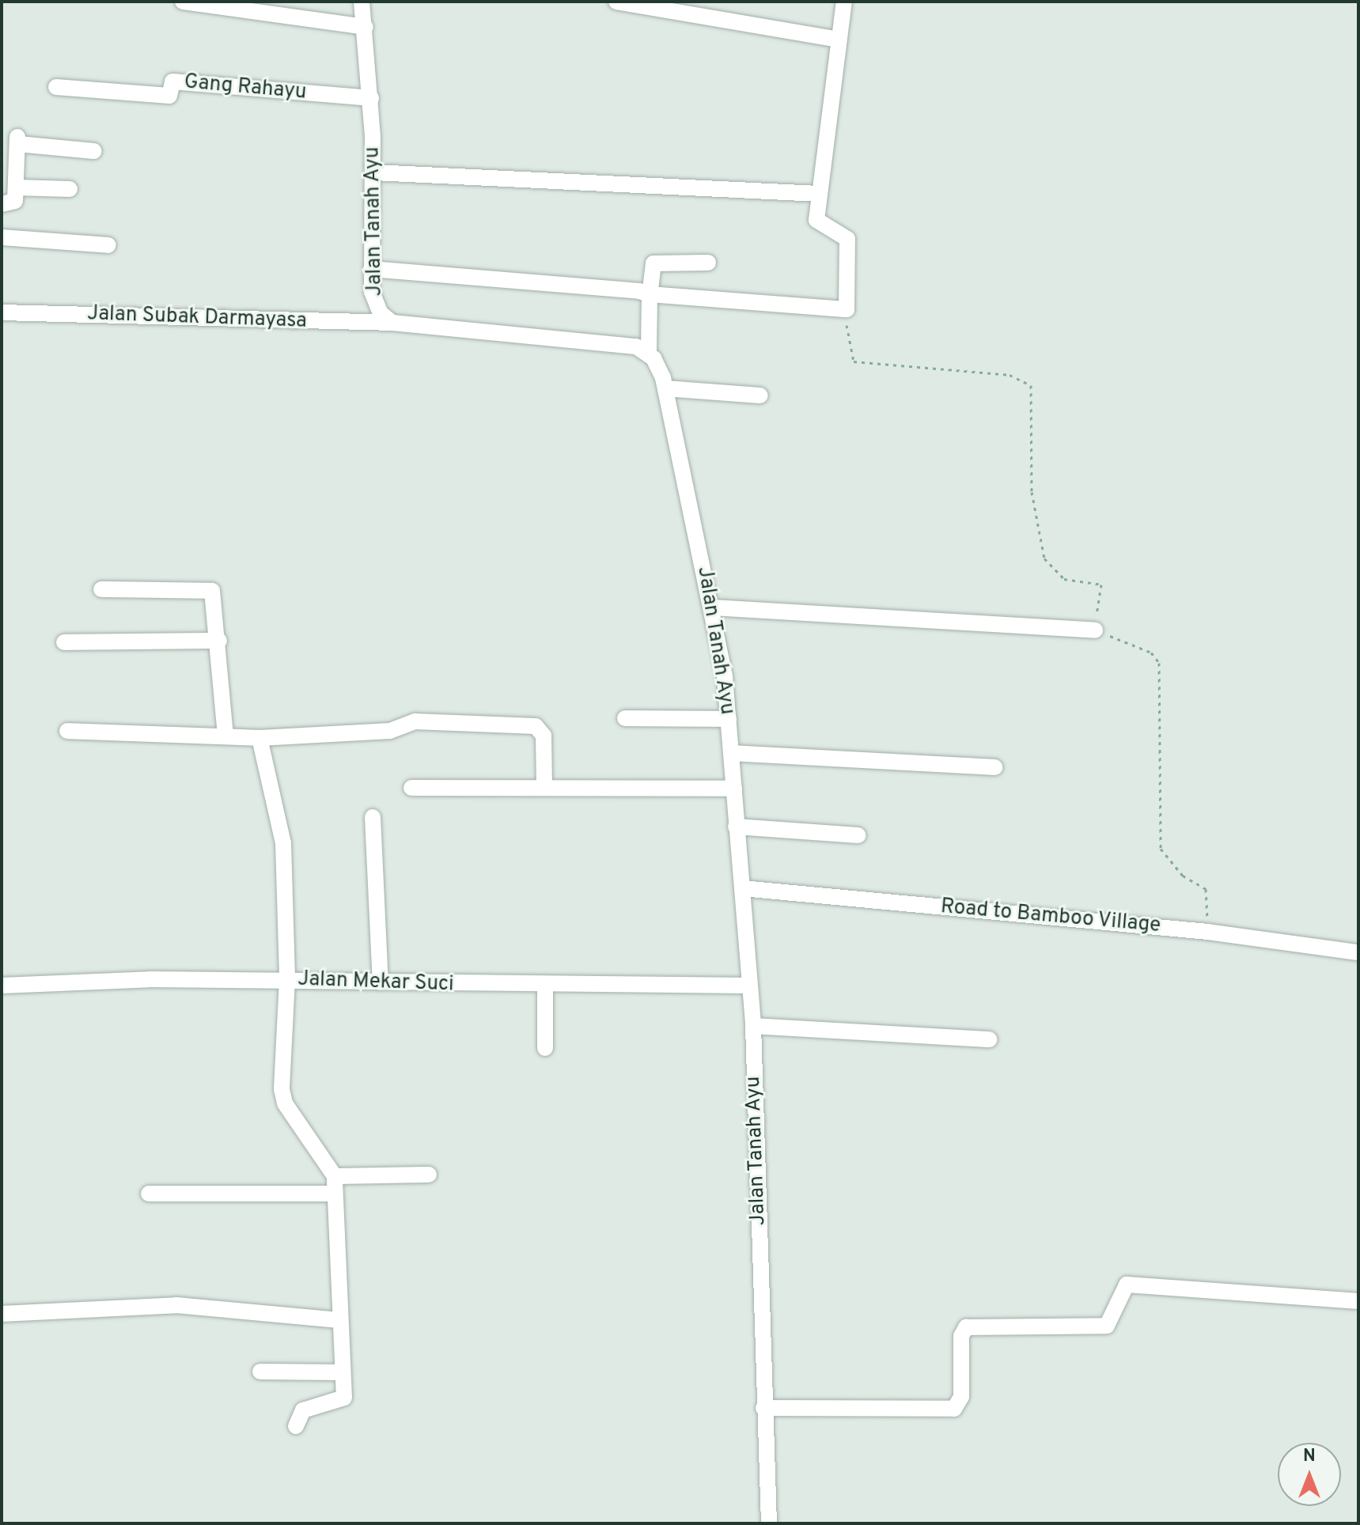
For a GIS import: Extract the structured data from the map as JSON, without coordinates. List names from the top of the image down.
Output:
{
  "streets": {
    "street": [
      "Gang Rahayu",
      "Jalan Tanah Ayu",
      "Jalan Subak Darmayasa",
      "Road to Bamboo Village",
      "Jalan Mekar Suci"
    ]
  },
  "crossings": [
    ["Gang Rahayu", "Jalan Tanah Ayu"],
    ["Jalan Tanah Ayu", "Jalan Subak Darmayasa"],
    ["Jalan Tanah Ayu", "Road to Bamboo Village"],
    ["Jalan Tanah Ayu", "Jalan Mekar Suci"]
  ],
  "north": "top"
}
